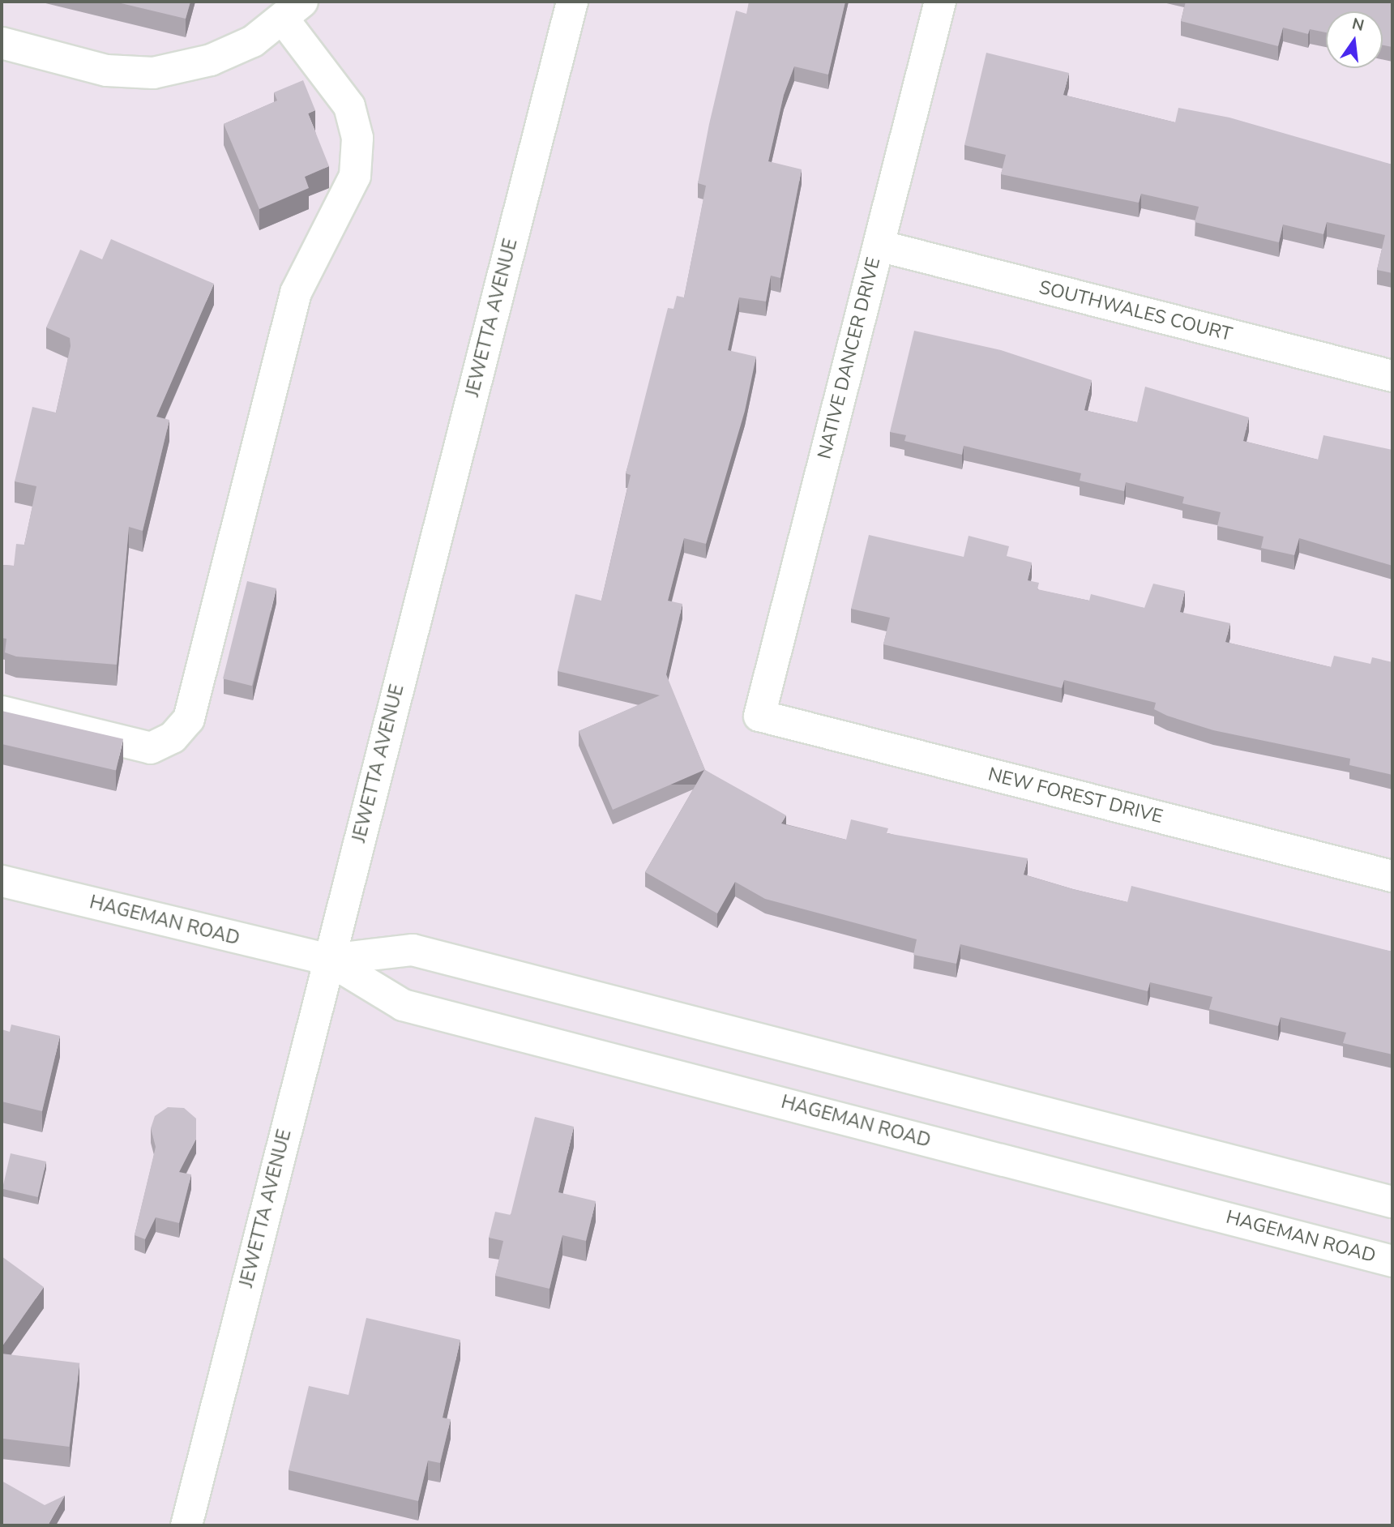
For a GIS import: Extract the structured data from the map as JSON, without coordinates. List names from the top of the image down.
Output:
{
  "streets": {
    "street": [
      "SOUTHWALES COURT",
      "JEWETTA AVENUE",
      "NATIVE DANCER DRIVE",
      "NEW FOREST DRIVE",
      "HAGEMAN ROAD"
    ]
  },
  "crossings": [
    ["SOUTHWALES COURT", "NATIVE DANCER DRIVE"],
    ["JEWETTA AVENUE", "HAGEMAN ROAD"],
    ["NATIVE DANCER DRIVE", "NEW FOREST DRIVE"]
  ],
  "north": "top"
}
